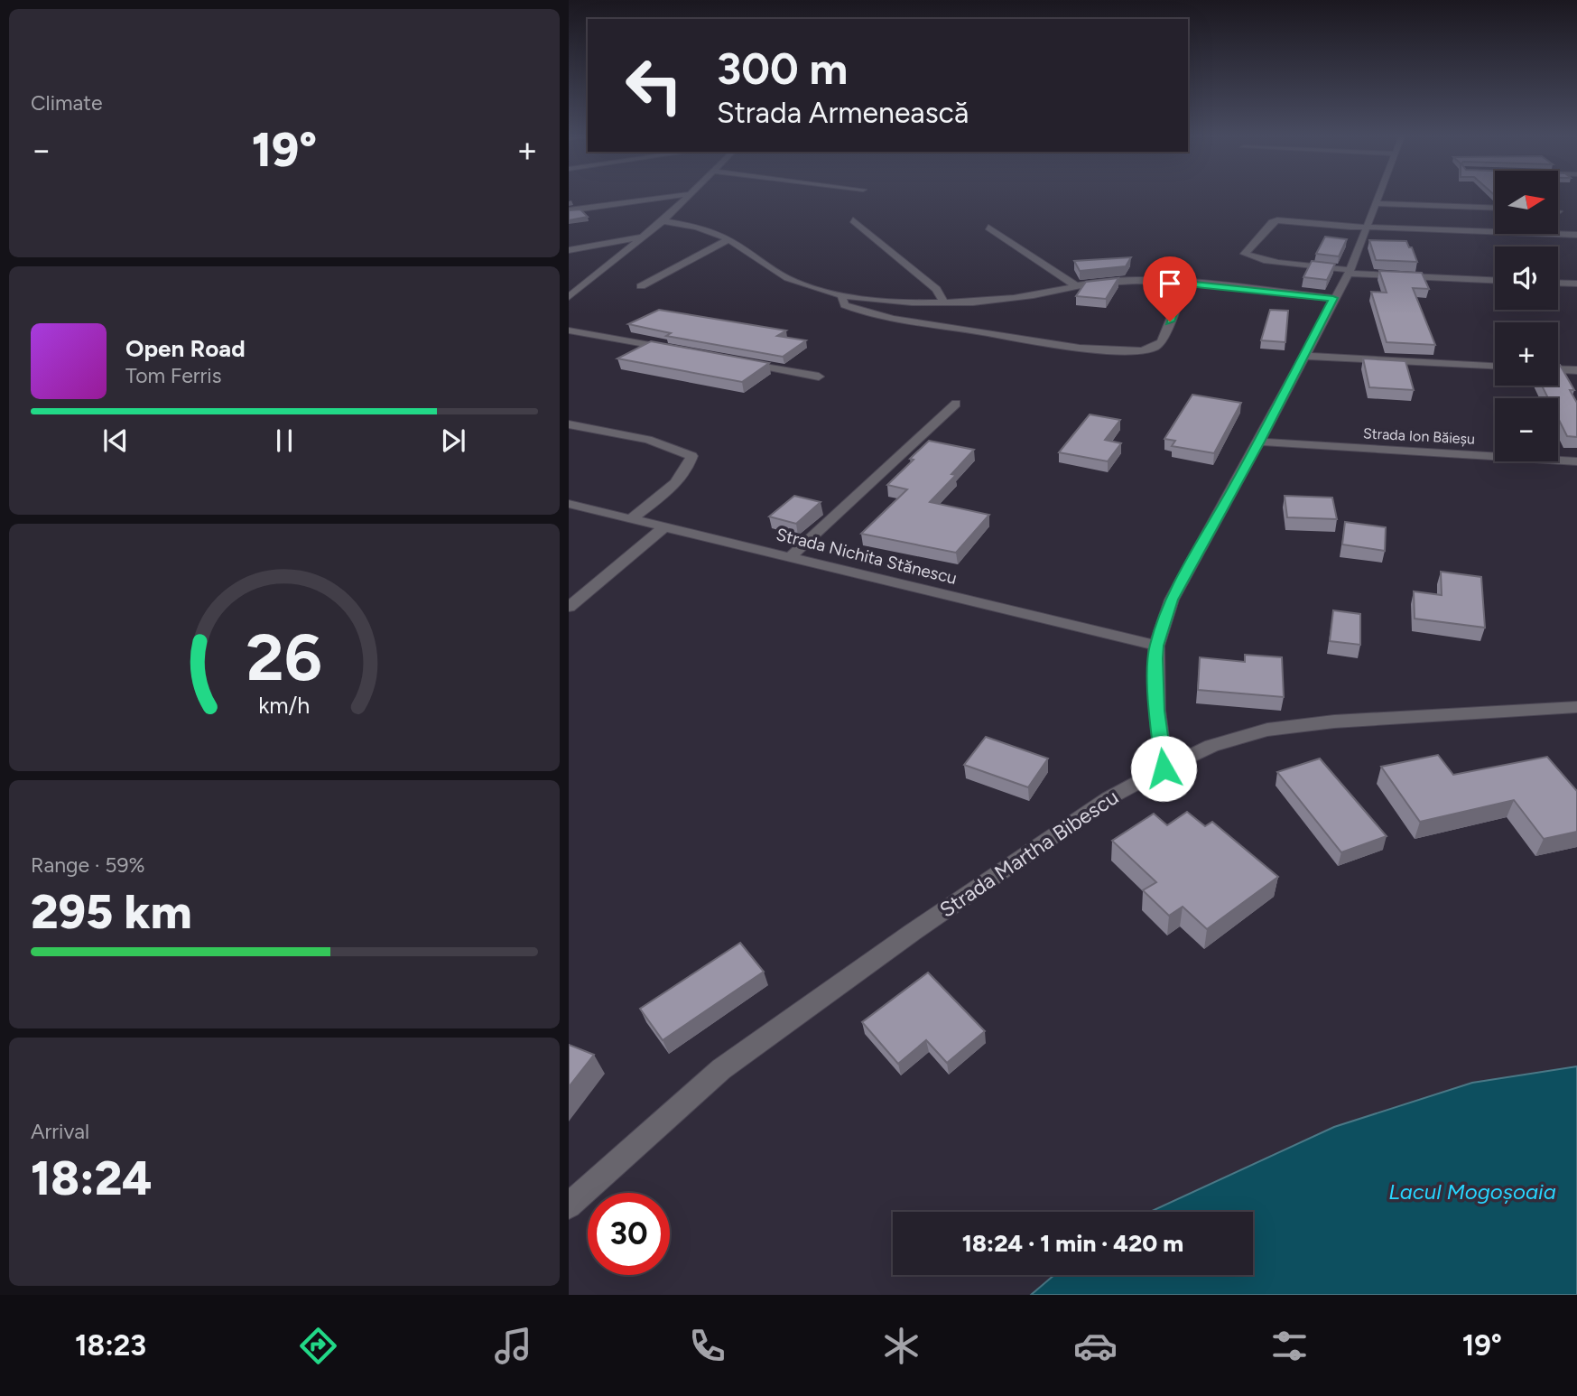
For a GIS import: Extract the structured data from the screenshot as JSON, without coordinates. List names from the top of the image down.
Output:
{
  "streets": {
    "street": ["Strada Ion Băieșu", "Strada Nichita Stănescu", "Strada Martha Bibescu"]
  },
  "water": ["Lacul Mogoșoaia"],
  "north": "right",
  "page": {
    "tile": [
      "Climate",
      ["Range · 59%", "295 km"],
      ["Arrival", "18:24"]
    ],
    "turn": ["300 m", "Strada Armenească"],
    "heat": ["−", "19°", "+"],
    "map_buttons": ["+", "−"],
    "song": ["Open Road", "Tom Ferris"],
    "limit": "30",
    "trip": "18:24 · 1 min · 420 m",
    "tabs": ["18:23", "19°"],
    "gauge": ["26", "km/h"]
  }
}
